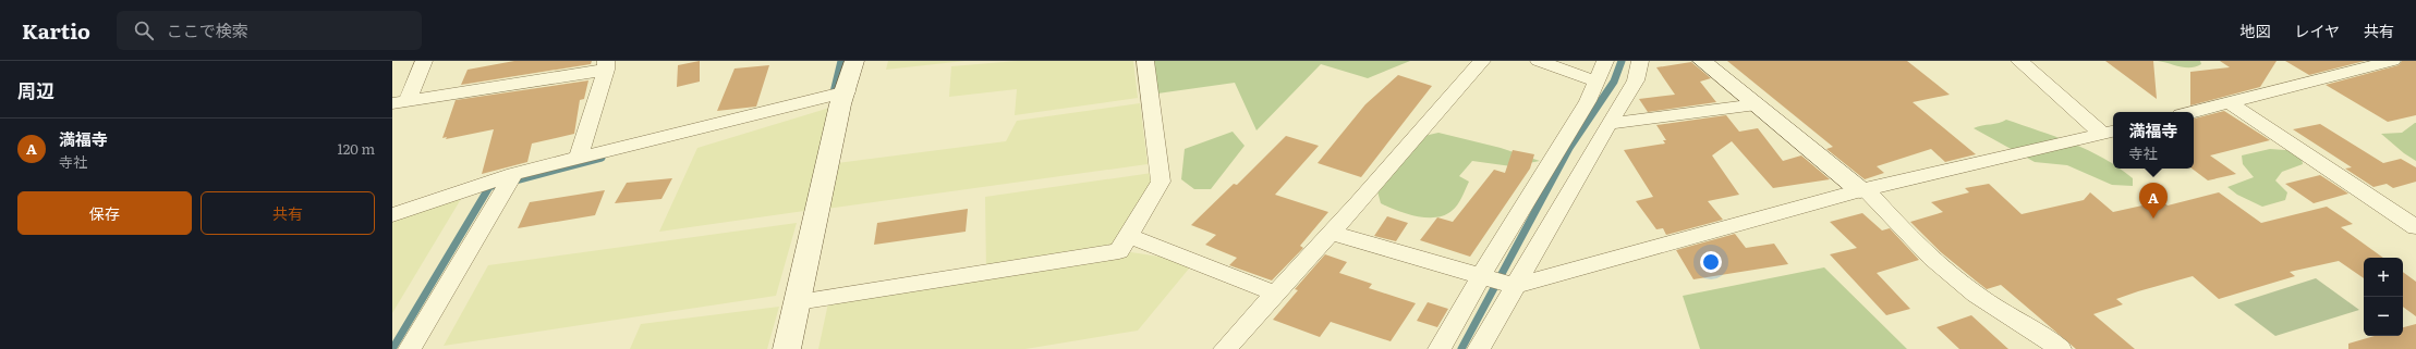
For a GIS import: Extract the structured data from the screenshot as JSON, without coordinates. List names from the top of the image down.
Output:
{
  "page": {
    "header": "Kartio",
    "search": "ここで検索",
    "nav": ["地図", "レイヤ", "共有"],
    "heading": "周辺",
    "popup": ["満福寺", "寺社"],
    "list": [
      {
        "mark": "A",
        "name": "満福寺",
        "note": "寺社",
        "value": "120 m"
      }
    ],
    "buttons": ["保存", "共有"],
    "pins": "A",
    "map_buttons": ["+", "−"]
  }
}
